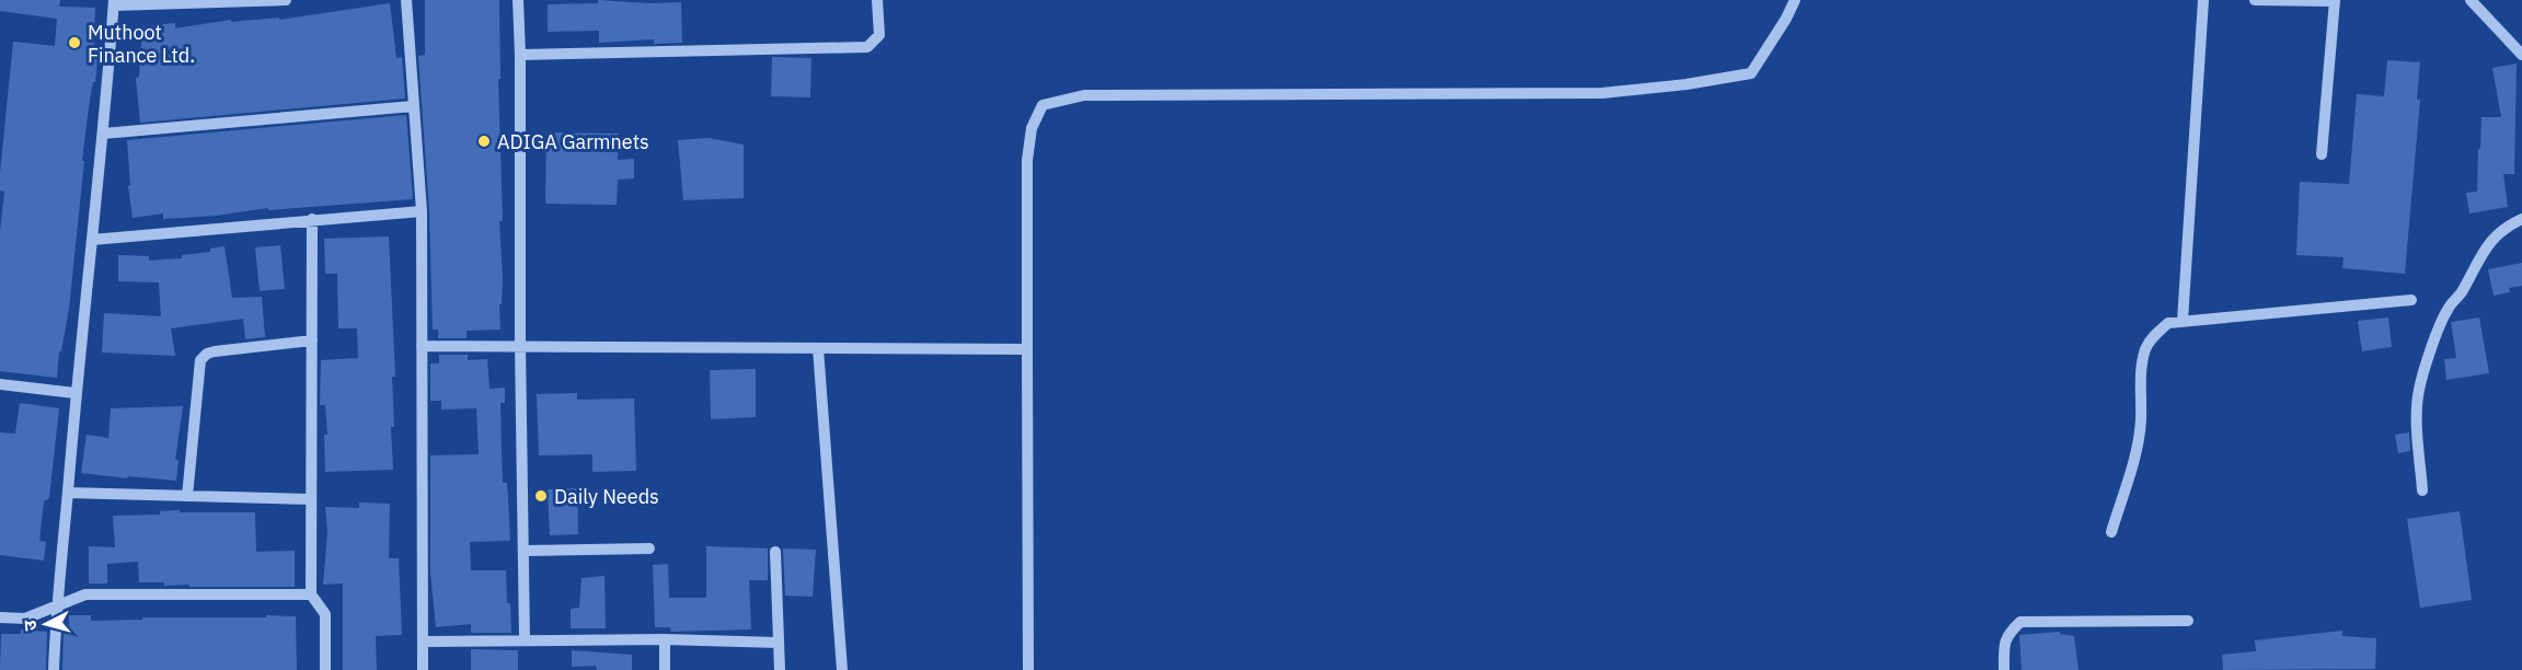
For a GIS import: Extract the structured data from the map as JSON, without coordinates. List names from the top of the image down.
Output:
{
  "places": ["Muthoot Finance Ltd.", "ADIGA Garmnets", "Daily Needs"],
  "north": "left"
}
